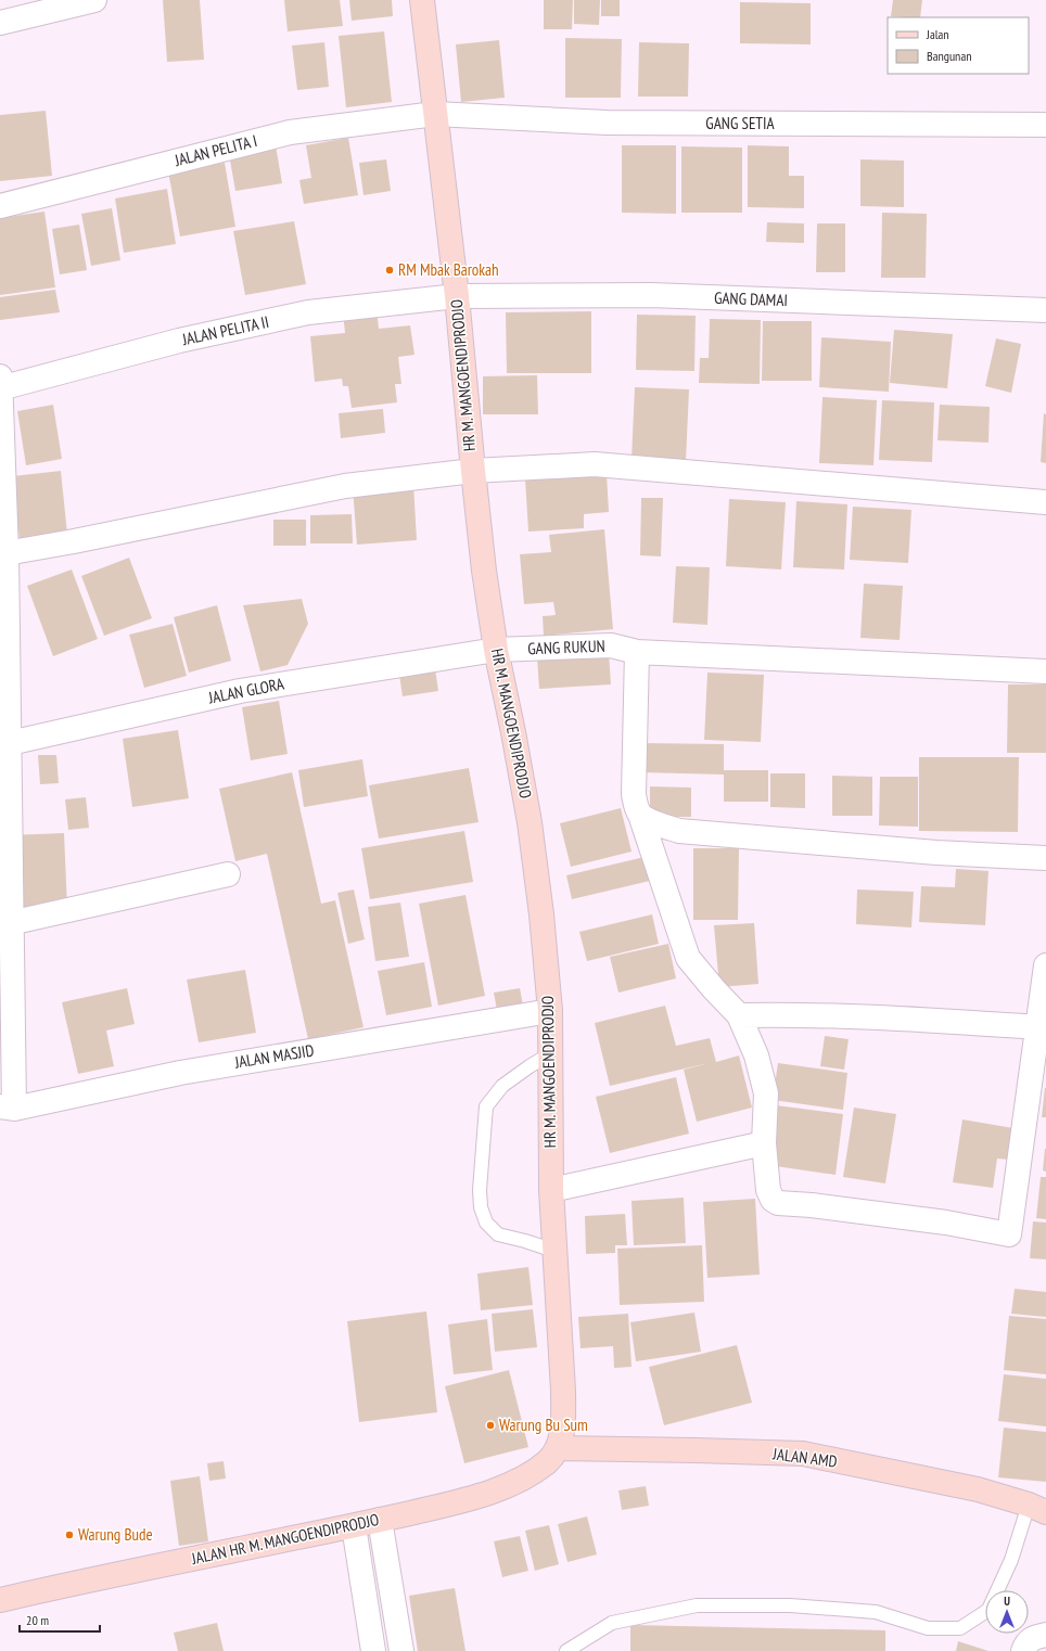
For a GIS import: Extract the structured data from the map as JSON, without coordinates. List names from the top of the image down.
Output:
{
  "streets": {
    "main road": ["HR M. MANGOENDIPRODJO", "JALAN AMD", "JALAN HR M. MANGOENDIPRODJO"],
    "street": [
      "GANG SETIA",
      "JALAN PELITA I",
      "GANG DAMAI",
      "JALAN PELITA II",
      "GANG RUKUN",
      "JALAN GLORA",
      "JALAN MASJID"
    ]
  },
  "crossings": [
    ["GANG SETIA", "JALAN PELITA I"],
    ["GANG SETIA", "HR M. MANGOENDIPRODJO"],
    ["JALAN PELITA I", "HR M. MANGOENDIPRODJO"],
    ["GANG DAMAI", "JALAN PELITA II"],
    ["GANG DAMAI", "HR M. MANGOENDIPRODJO"],
    ["JALAN PELITA II", "HR M. MANGOENDIPRODJO"],
    ["HR M. MANGOENDIPRODJO", "GANG RUKUN"],
    ["HR M. MANGOENDIPRODJO", "JALAN GLORA"],
    ["HR M. MANGOENDIPRODJO", "JALAN MASJID"],
    ["HR M. MANGOENDIPRODJO", "JALAN AMD"],
    ["HR M. MANGOENDIPRODJO", "JALAN HR M. MANGOENDIPRODJO"],
    ["GANG RUKUN", "JALAN GLORA"],
    ["JALAN AMD", "JALAN HR M. MANGOENDIPRODJO"]
  ],
  "places": ["RM Mbak Barokah", "Warung Bu Sum", "Warung Bude"],
  "legend": ["Jalan", "Bangunan"],
  "scale_bar": "20 m",
  "north": "top"
}
